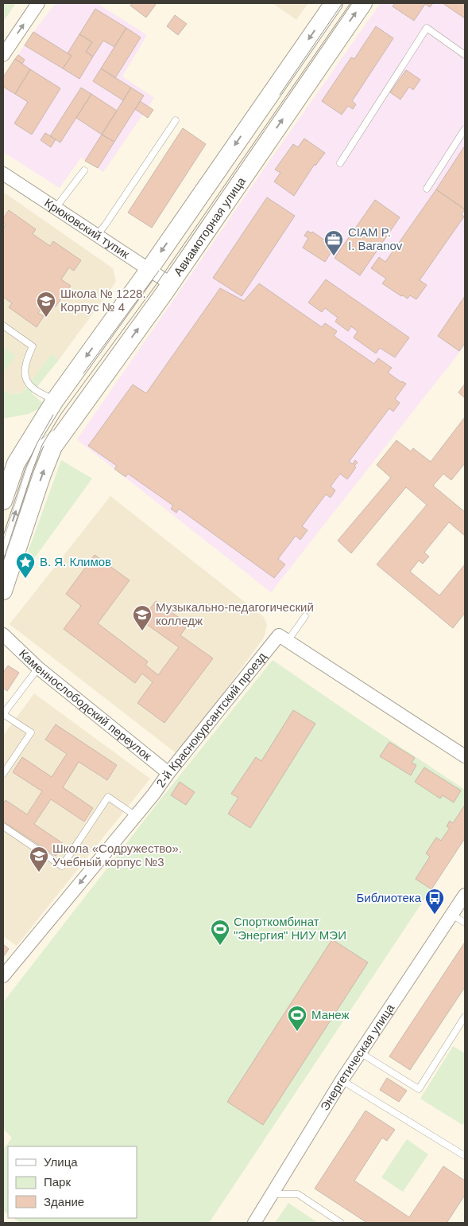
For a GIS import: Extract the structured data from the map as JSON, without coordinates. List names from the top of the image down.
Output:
{
  "streets": {
    "main road": ["Авиамоторная улица"],
    "street": [
      "Крюковский тупик",
      "Каменнослободский переулок",
      "2-й Краснокурсантский проезд",
      "Энергетическая улица"
    ]
  },
  "crossings": [
    ["Авиамоторная улица", "Крюковский тупик"],
    ["Каменнослободский переулок", "2-й Краснокурсантский проезд"]
  ],
  "one_way": ["2-й Краснокурсантский проезд"],
  "places": {
    "office": ["CIAM P. I. Baranov"],
    "school or university": ["Школа № 1228. Корпус № 4", "Музыкально-педагогический колледж", "Школа «Содружество». Учебный корпус №3"],
    "place": ["В. Я. Климов"],
    "bus stop": ["Библиотека"],
    "sports": ["Спорткомбинат \"Энергия\" НИУ МЭИ", "Манеж"]
  },
  "legend": ["Улица", "Парк", "Здание"]
}
